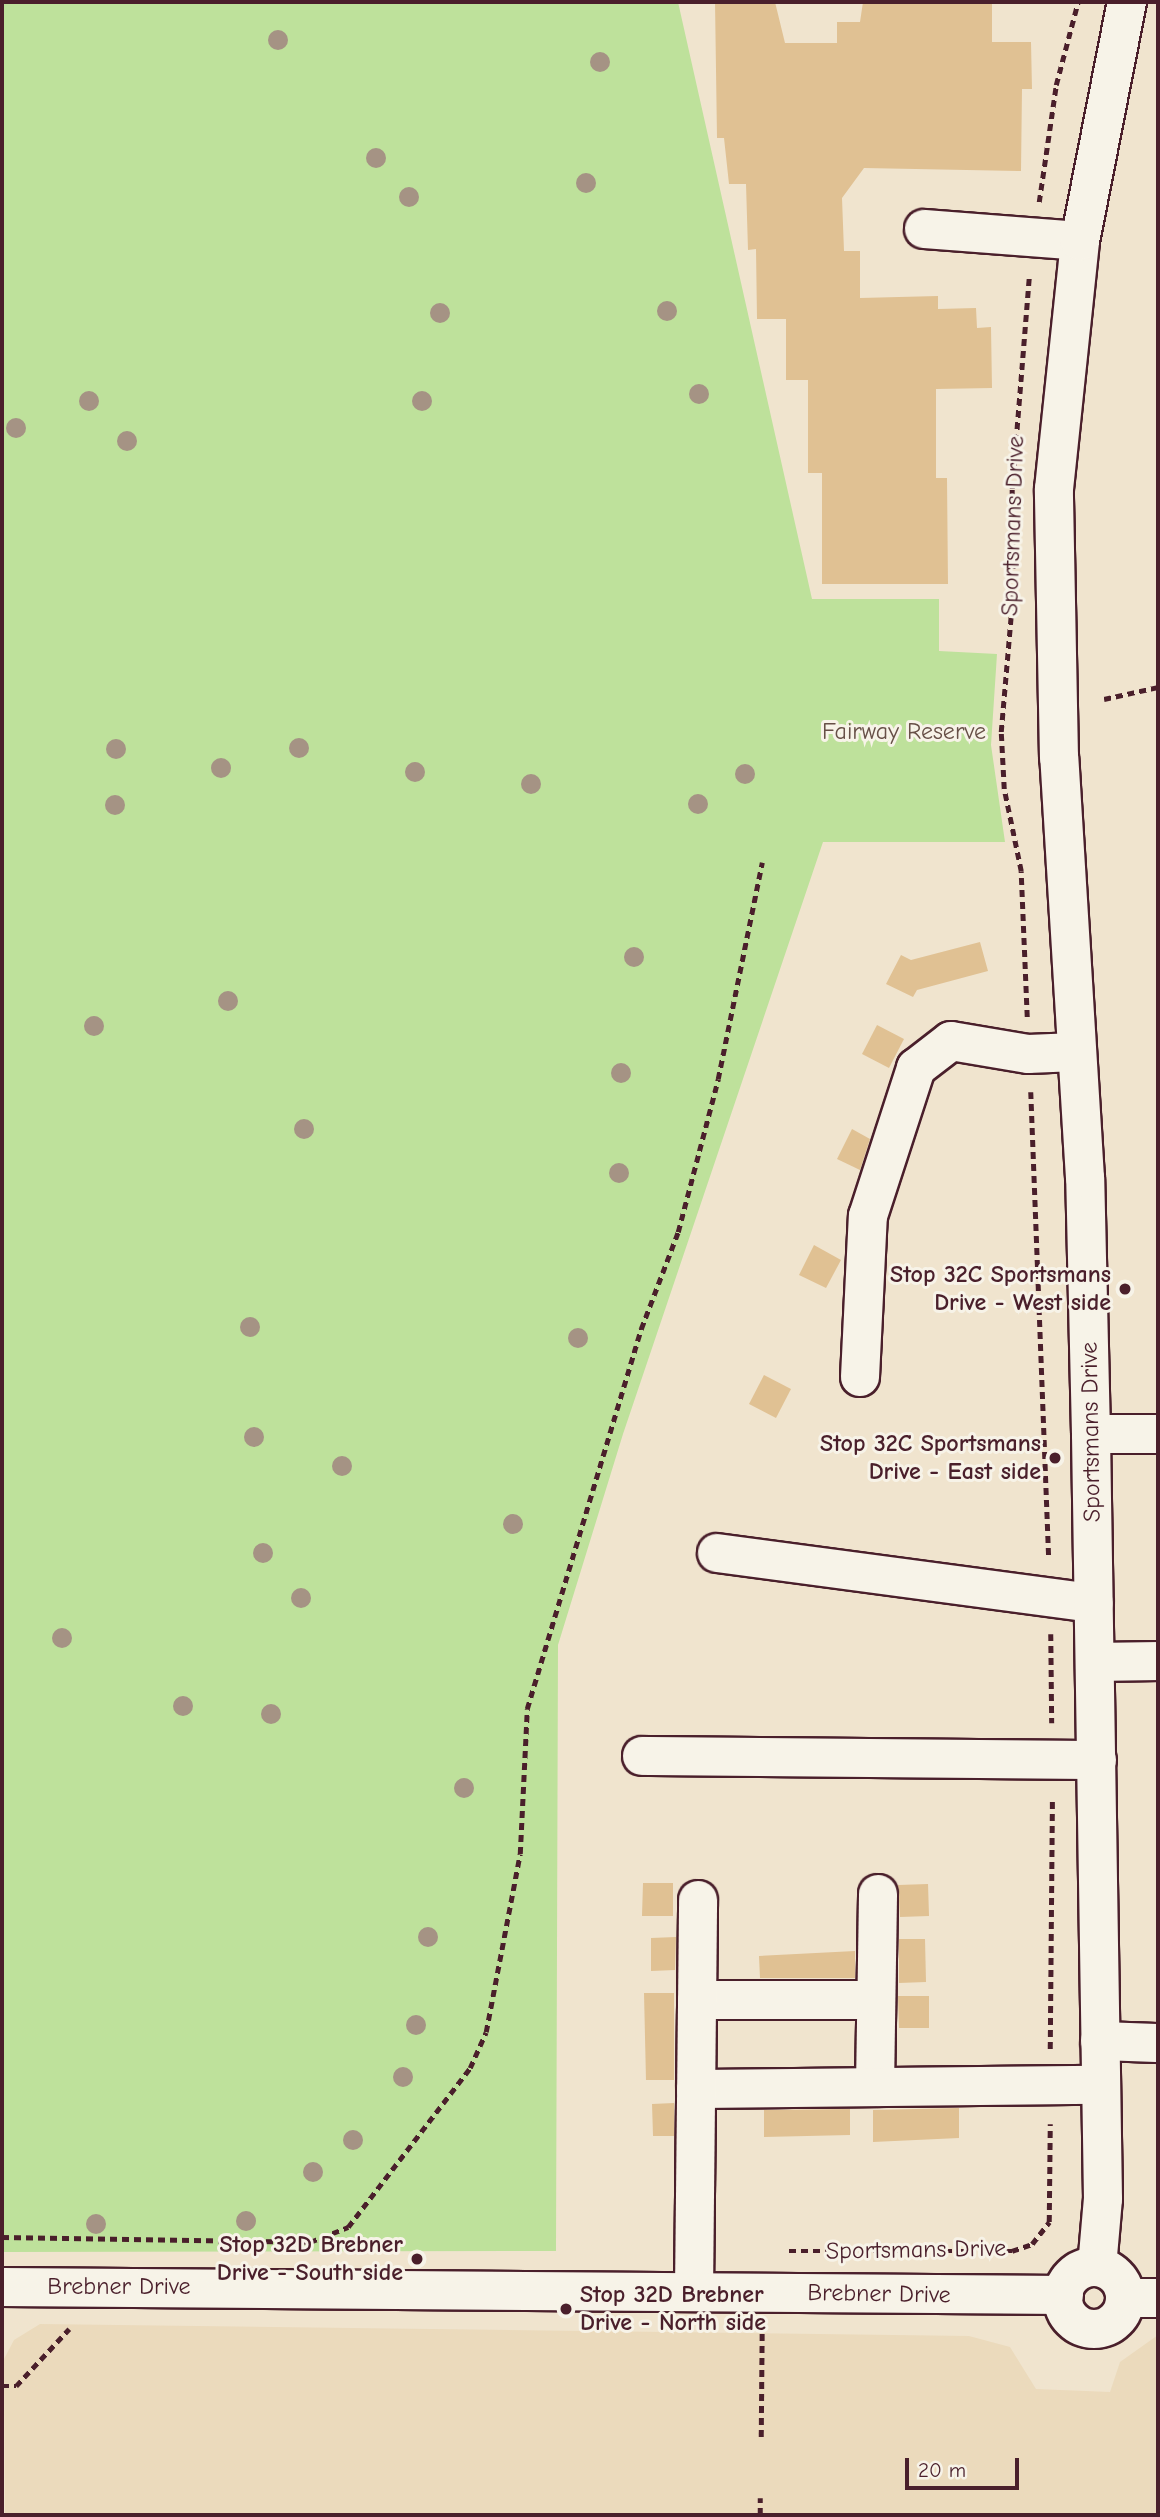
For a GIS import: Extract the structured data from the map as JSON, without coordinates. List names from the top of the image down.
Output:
{
  "streets": {
    "street": ["Sportsmans Drive", "Brebner Drive"]
  },
  "parks": ["Fairway Reserve"],
  "places": [
    "Stop 32C Sportsmans Drive - West side",
    "Stop 32C Sportsmans Drive - East side",
    "Stop 32D Brebner Drive - South side",
    "Stop 32D Brebner Drive - North side"
  ],
  "scale_bar": "20 m"
}
